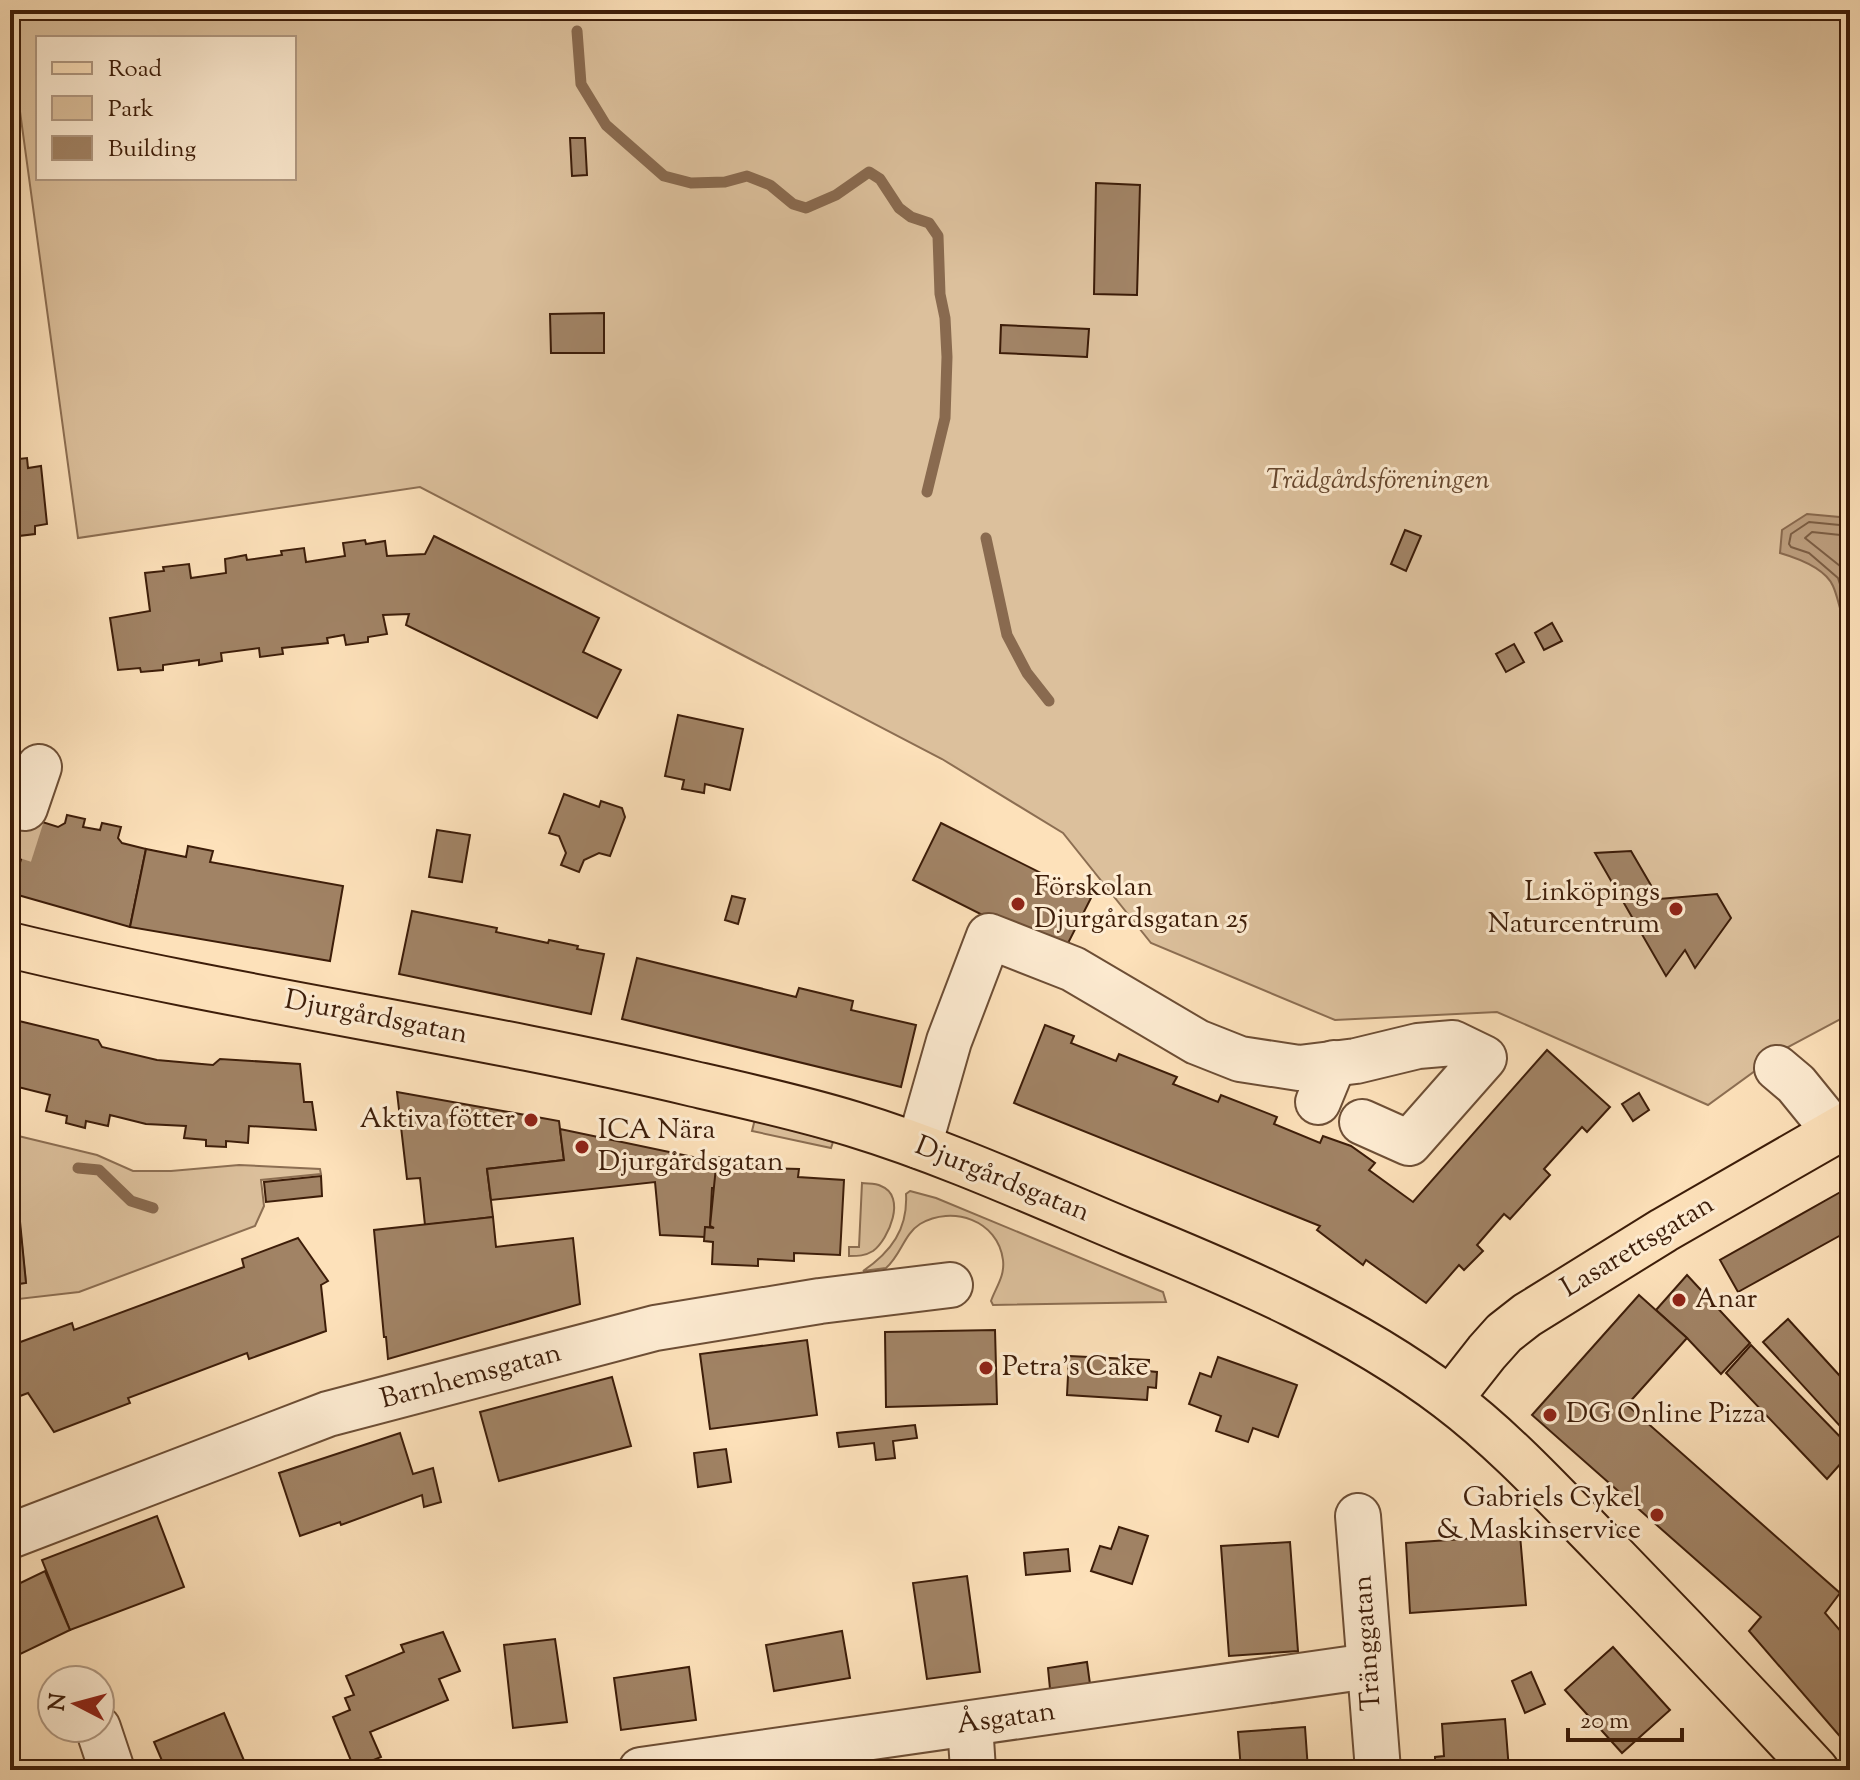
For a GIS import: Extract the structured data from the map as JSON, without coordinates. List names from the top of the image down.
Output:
{
  "streets": {
    "main road": ["Djurgårdsgatan", "Lasarettsgatan"],
    "street": ["Barnhemsgatan", "Tränggatan", "Åsgatan"]
  },
  "crossings": [
    ["Djurgårdsgatan", "Lasarettsgatan"],
    ["Tränggatan", "Åsgatan"]
  ],
  "parks": ["Trädgårdsföreningen"],
  "places": [
    "Förskolan Djurgårdsgatan 25",
    "Linköpings Naturcentrum",
    "Aktiva fötter",
    "ICA Nära Djurgårdsgatan",
    "Anar",
    "Petra's Cake",
    "DG Online Pizza",
    "Gabriels Cykel & Maskinservice"
  ],
  "legend": ["Road", "Park", "Building"],
  "scale_bar": "20 m",
  "north": "left"
}
